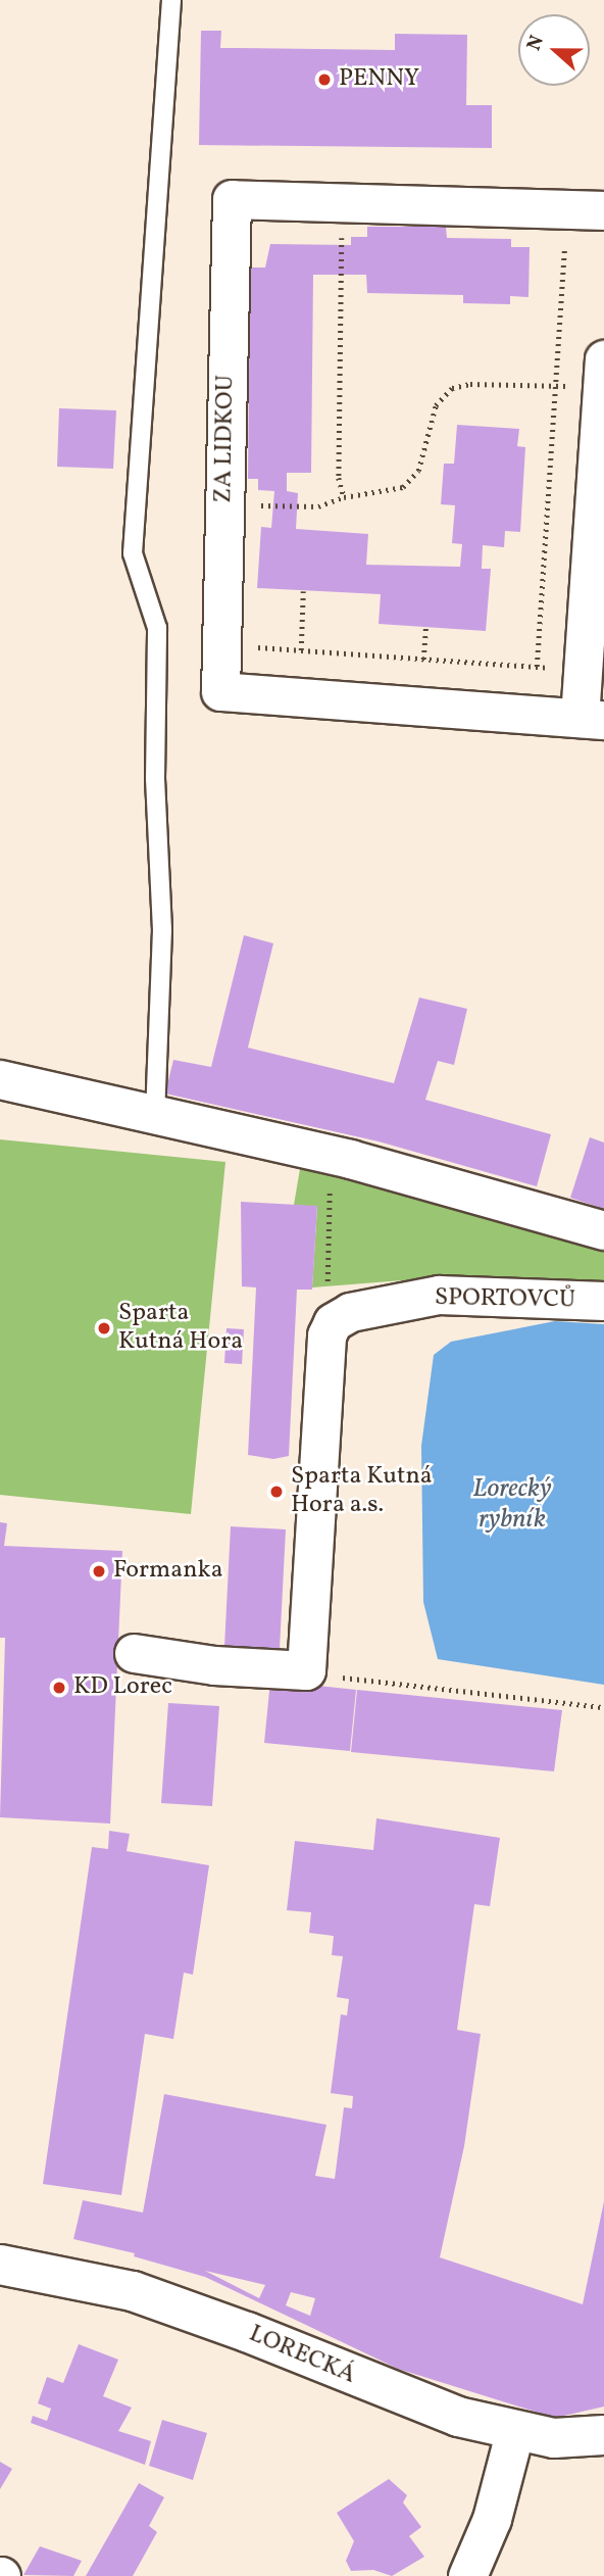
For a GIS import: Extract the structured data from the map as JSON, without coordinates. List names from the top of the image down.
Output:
{
  "streets": {
    "street": ["ZA LIDKOU", "SPORTOVCŮ", "LORECKÁ"]
  },
  "water": ["Lorecký rybník"],
  "places": [
    "PENNY",
    "Sparta Kutná Hora",
    "Sparta Kutná Hora a.s.",
    "Formanka",
    "KD Lorec"
  ],
  "north": "left"
}
